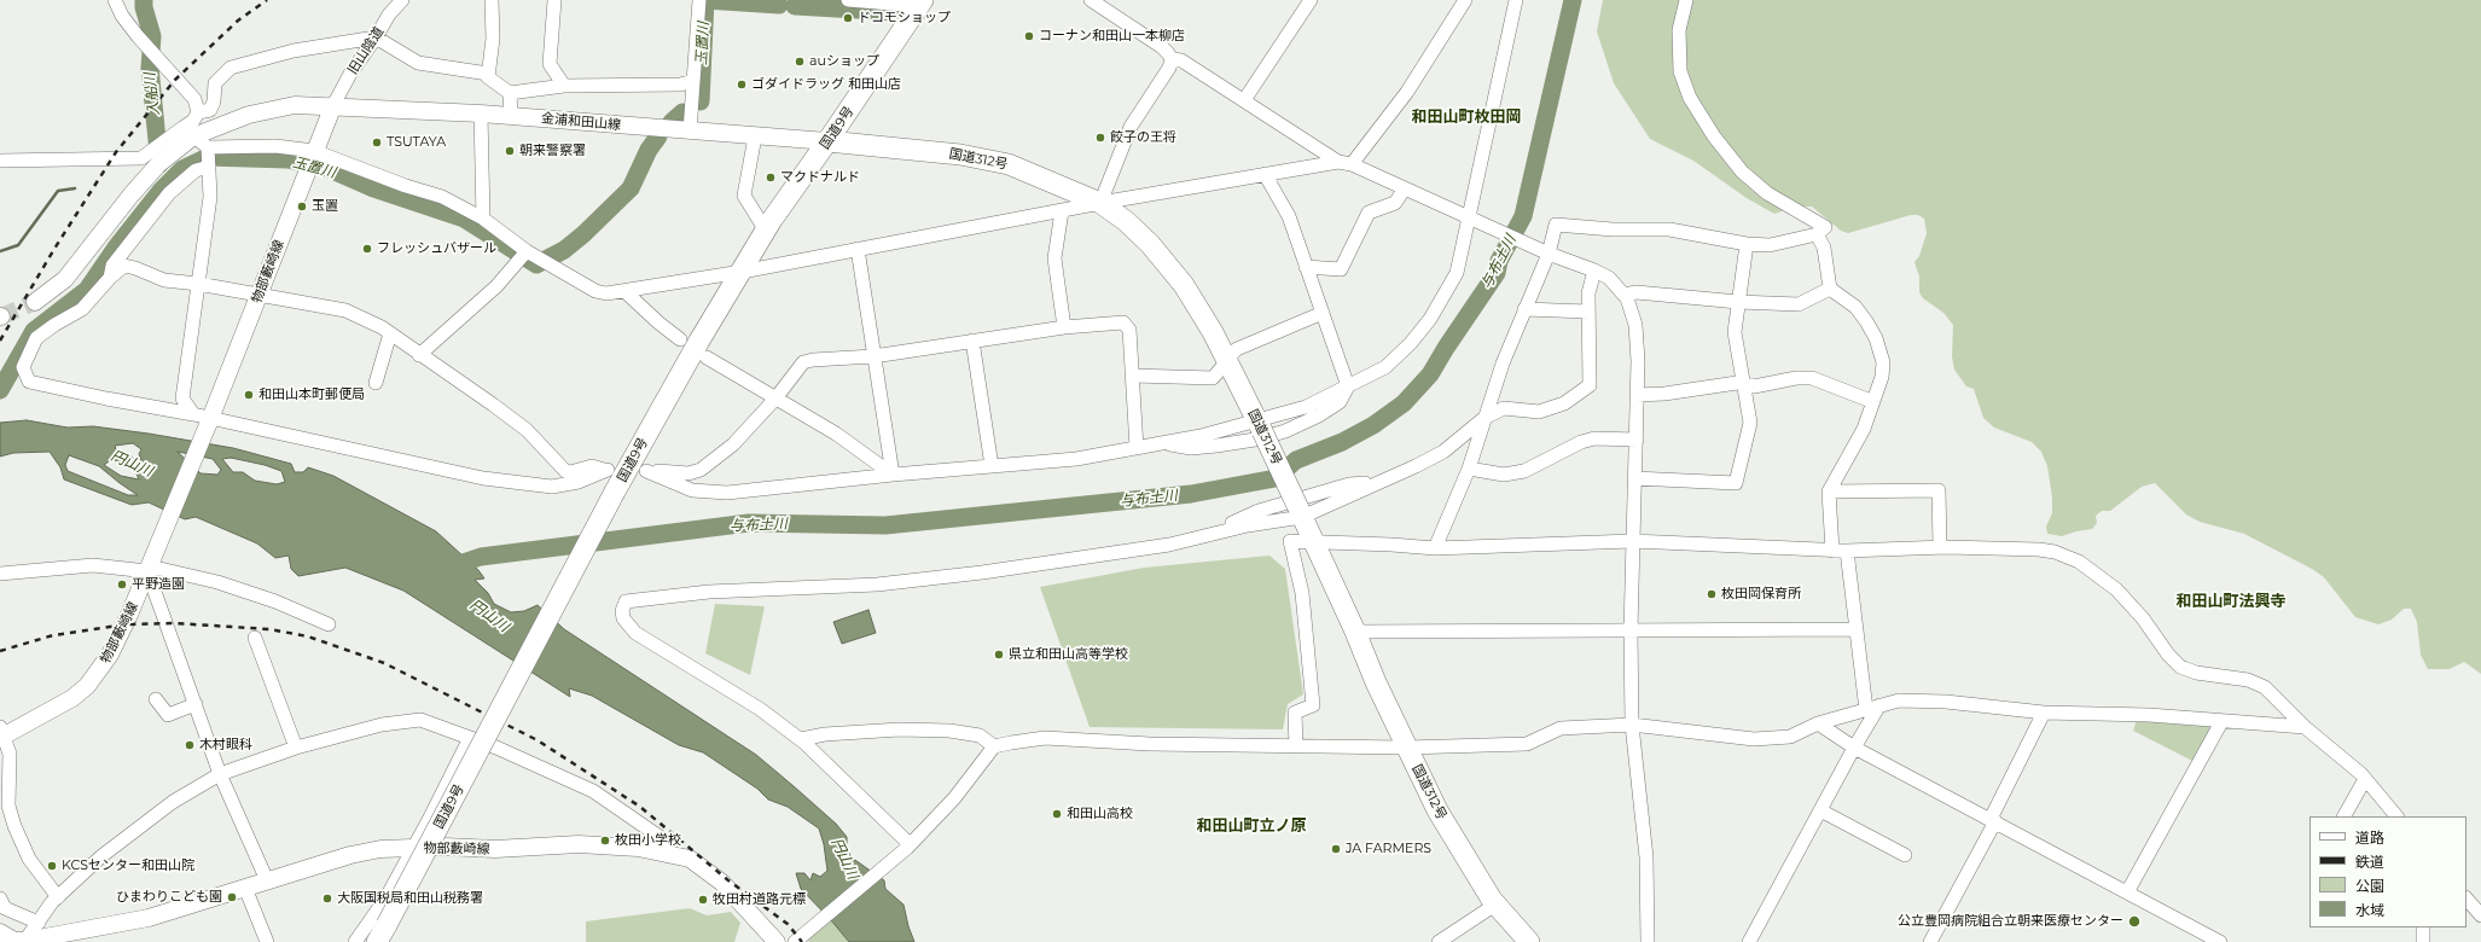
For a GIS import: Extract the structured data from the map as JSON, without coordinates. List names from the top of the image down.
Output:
{
  "streets": {
    "highway": ["国道9号", "国道312号"],
    "main road": ["金浦和田山線", "物部藪崎線"],
    "street": ["旧山陰道"]
  },
  "crossings": [
    ["旧山陰道", "金浦和田山線"],
    ["旧山陰道", "物部藪崎線"],
    ["金浦和田山線", "国道9号"],
    ["金浦和田山線", "国道312号"],
    ["金浦和田山線", "物部藪崎線"],
    ["国道9号", "国道312号"]
  ],
  "districts": ["和田山町枚田岡", "和田山町法興寺", "和田山町立ノ原"],
  "water": [
    "玉置川",
    "入船川",
    "与布土川",
    "円山川"
  ],
  "places": [
    "ドコモショップ",
    "コーナン和田山一本柳店",
    "auショップ",
    "ゴダイドラッグ 和田山店",
    "餃子の王将",
    "TSUTAYA",
    "朝来警察署",
    "マクドナルド",
    "玉置",
    "フレッシュバザール",
    "和田山本町郵便局",
    "平野造園",
    "枚田岡保育所",
    "県立和田山高等学校",
    "木村眼科",
    "和田山高校",
    "枚田小学校",
    "JA FARMERS",
    "KCSセンター和田山院",
    "ひまわりこども園",
    "大阪国税局和田山税務署",
    "牧田村道路元標",
    "公立豊岡病院組合立朝来医療センター"
  ],
  "legend": [
    "道路",
    "鉄道",
    "公園",
    "水域"
  ]
}
